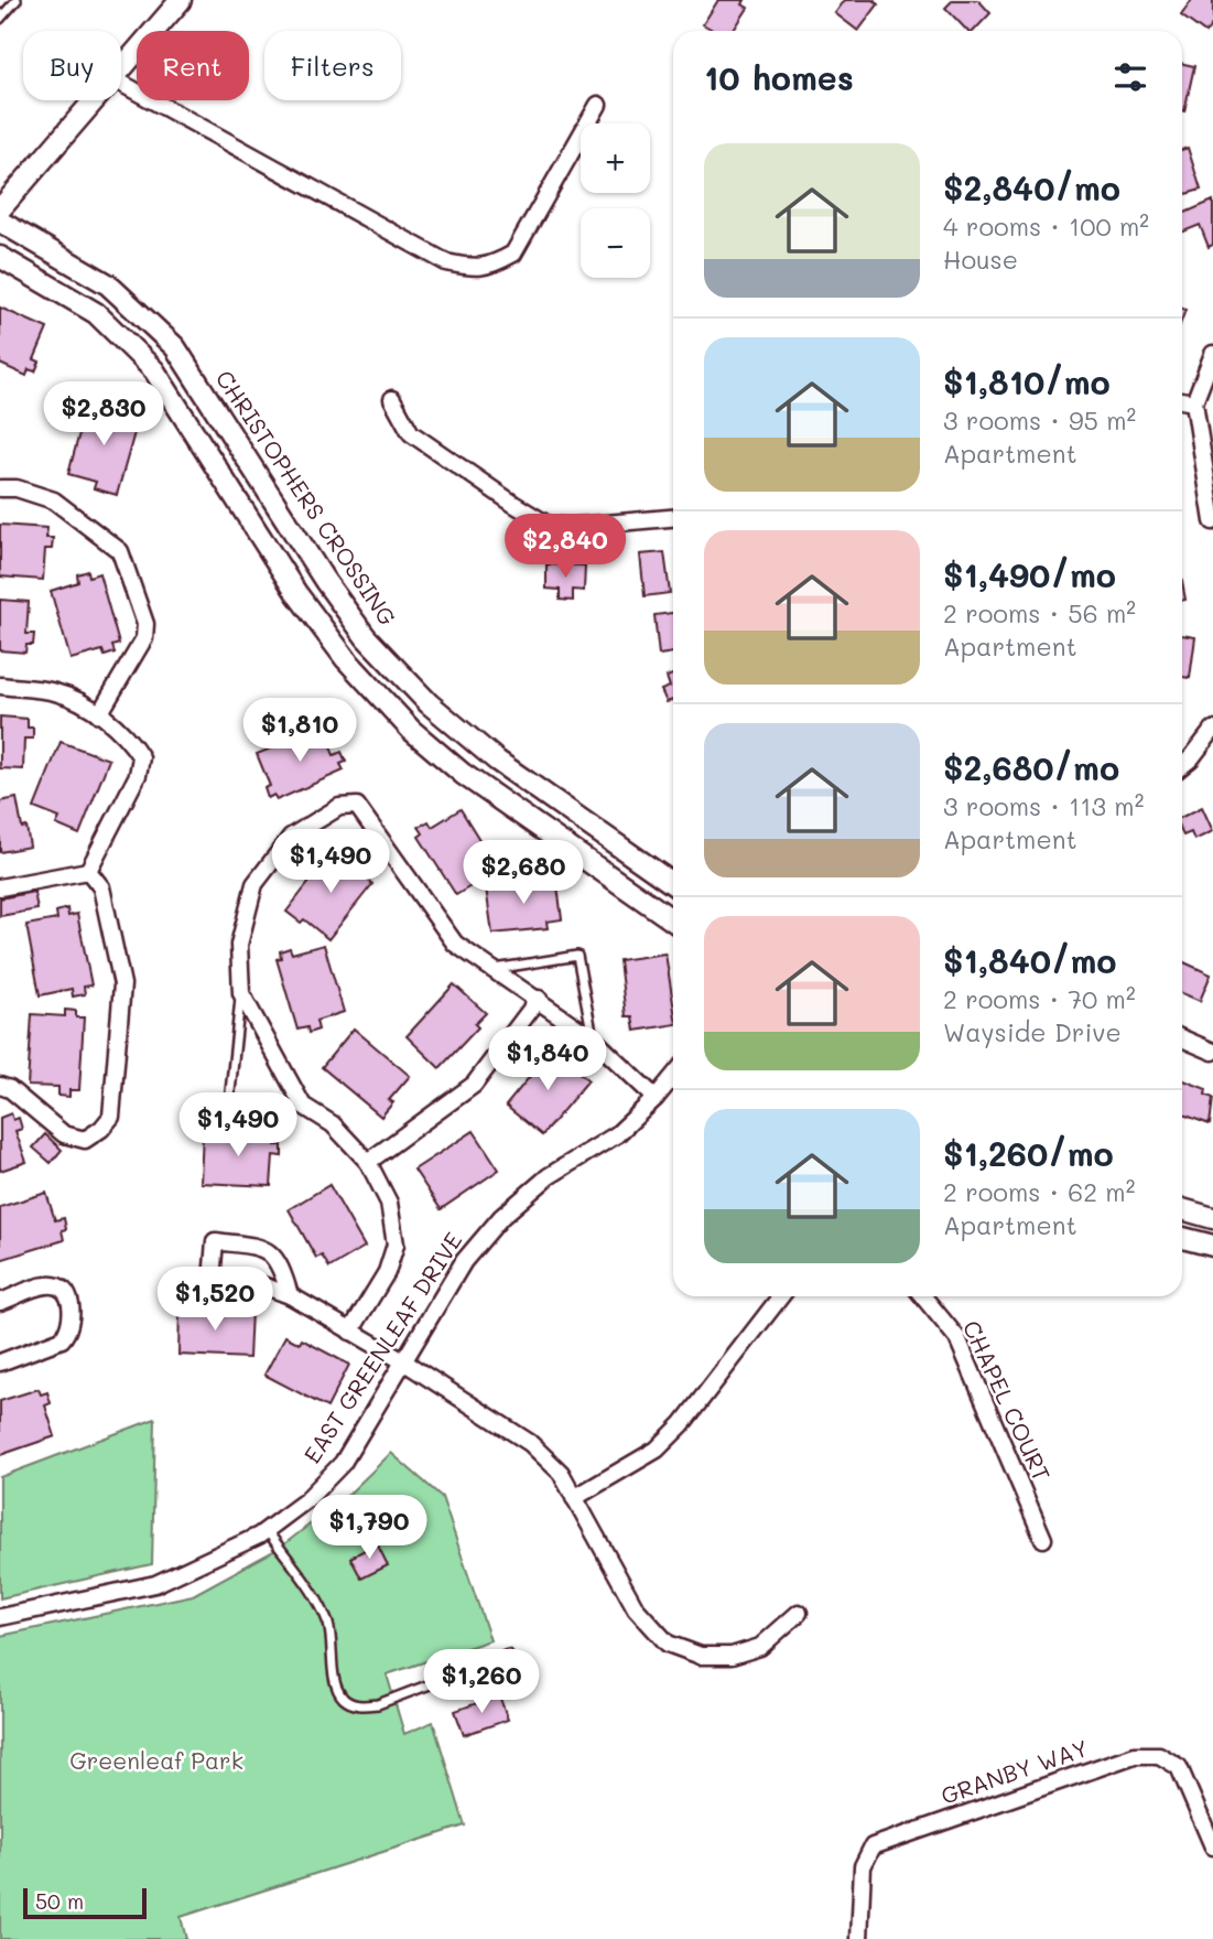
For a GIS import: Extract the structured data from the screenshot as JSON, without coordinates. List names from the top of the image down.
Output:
{
  "streets": {
    "street": [
      "CHRISTOPHERS CROSSING",
      "EAST GREENLEAF DRIVE",
      "CHAPEL COURT",
      "GRANBY WAY"
    ]
  },
  "parks": ["Greenleaf Park"],
  "scale_bar": "50 m",
  "page": {
    "chip": ["Buy", "Rent", "Filters"],
    "heading": "10 homes",
    "map_buttons": ["+", "−"],
    "list": [
      {
        "name": "$2,840/mo",
        "note": "4 rooms · 100 m² · House"
      },
      {
        "name": "$1,810/mo",
        "note": "3 rooms · 95 m² · Apartment"
      },
      {
        "name": "$1,490/mo",
        "note": "2 rooms · 56 m² · Apartment"
      },
      {
        "name": "$2,680/mo",
        "note": "3 rooms · 113 m² · Apartment"
      },
      {
        "name": "$1,840/mo",
        "note": "2 rooms · 70 m² · Wayside Drive"
      },
      {
        "name": "$1,260/mo",
        "note": "2 rooms · 62 m² · Apartment"
      }
    ],
    "price": [
      "$2,830",
      "$2,840",
      "$1,810",
      "$1,490",
      "$2,680",
      "$1,840",
      "$1,490",
      "$1,520",
      "$1,790",
      "$1,260"
    ],
    "scale": "50 m"
  }
}
